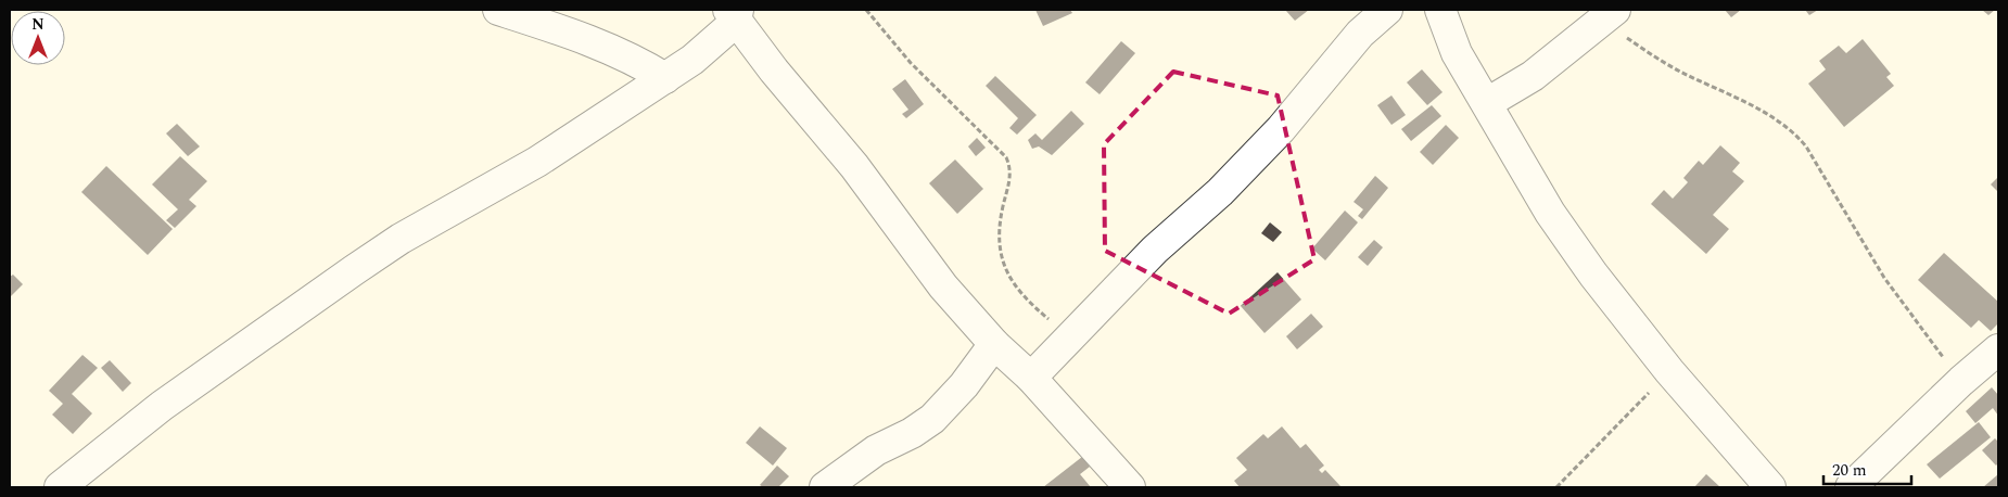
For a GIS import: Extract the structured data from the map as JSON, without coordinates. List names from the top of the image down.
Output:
{
  "scale_bar": "20 m",
  "north": "top"
}
